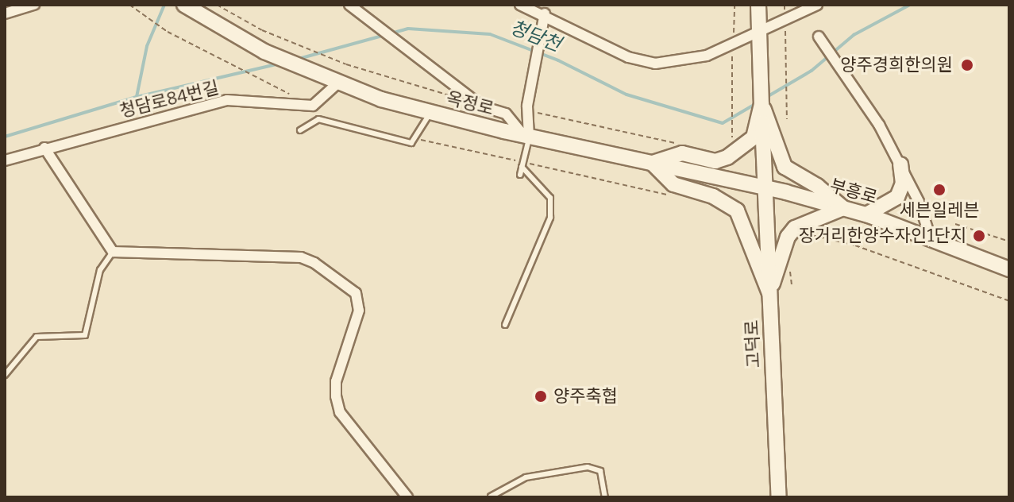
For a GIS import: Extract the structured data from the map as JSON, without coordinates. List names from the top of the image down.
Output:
{
  "streets": {
    "main road": ["옥정로", "부흥로", "고덕로"],
    "street": ["청담로84번길"]
  },
  "crossings": [
    ["청담로84번길", "옥정로"],
    ["옥정로", "부흥로"],
    ["옥정로", "고덕로"],
    ["부흥로", "고덕로"]
  ],
  "water": ["청담천"],
  "places": [
    "양주경희한의원",
    "세븐일레븐",
    "장거리한양수자인1단지",
    "양주축협"
  ]
}
